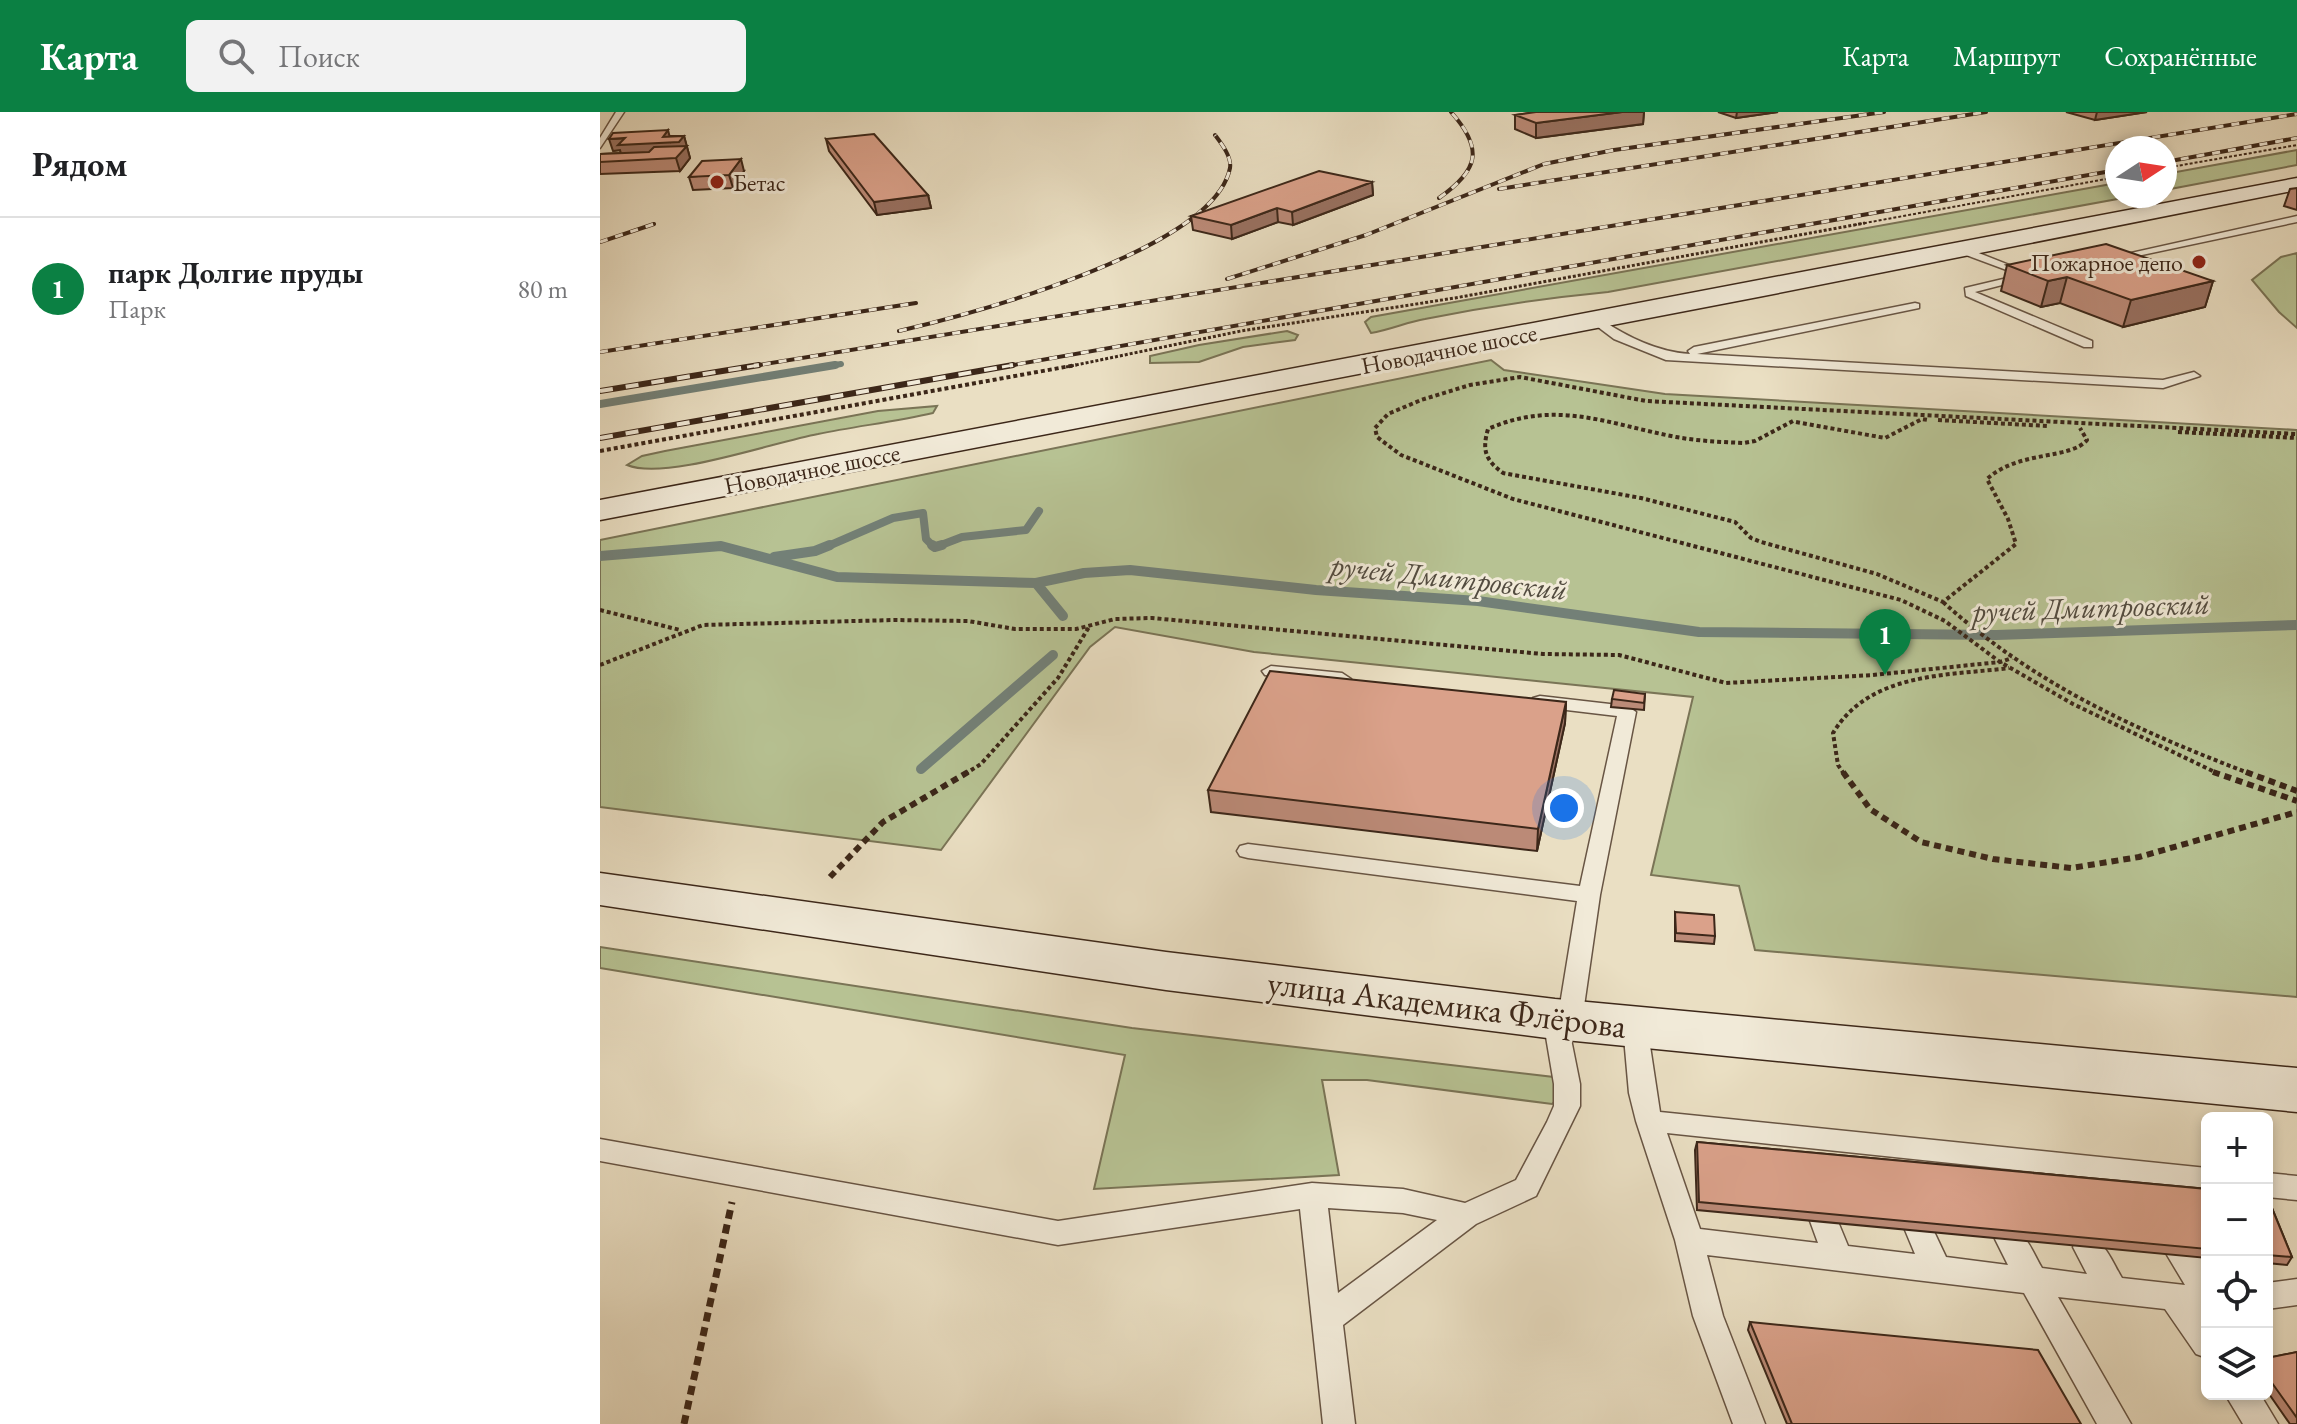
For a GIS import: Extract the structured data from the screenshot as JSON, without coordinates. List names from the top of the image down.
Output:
{
  "streets": {
    "street": ["Новодачное шоссе", "улица Академика Флёрова"]
  },
  "water": ["ручей Дмитровский"],
  "places": ["Бетас", "Пожарное депо"],
  "north": "right",
  "page": {
    "header": "Карта",
    "search": "Поиск",
    "nav": ["Карта", "Маршрут", "Сохранённые"],
    "heading": "Рядом",
    "list": [
      {
        "mark": "1",
        "name": "парк Долгие пруды",
        "note": "Парк",
        "value": "80 m"
      }
    ],
    "pins": "1",
    "map_buttons": ["+", "−"]
  }
}
